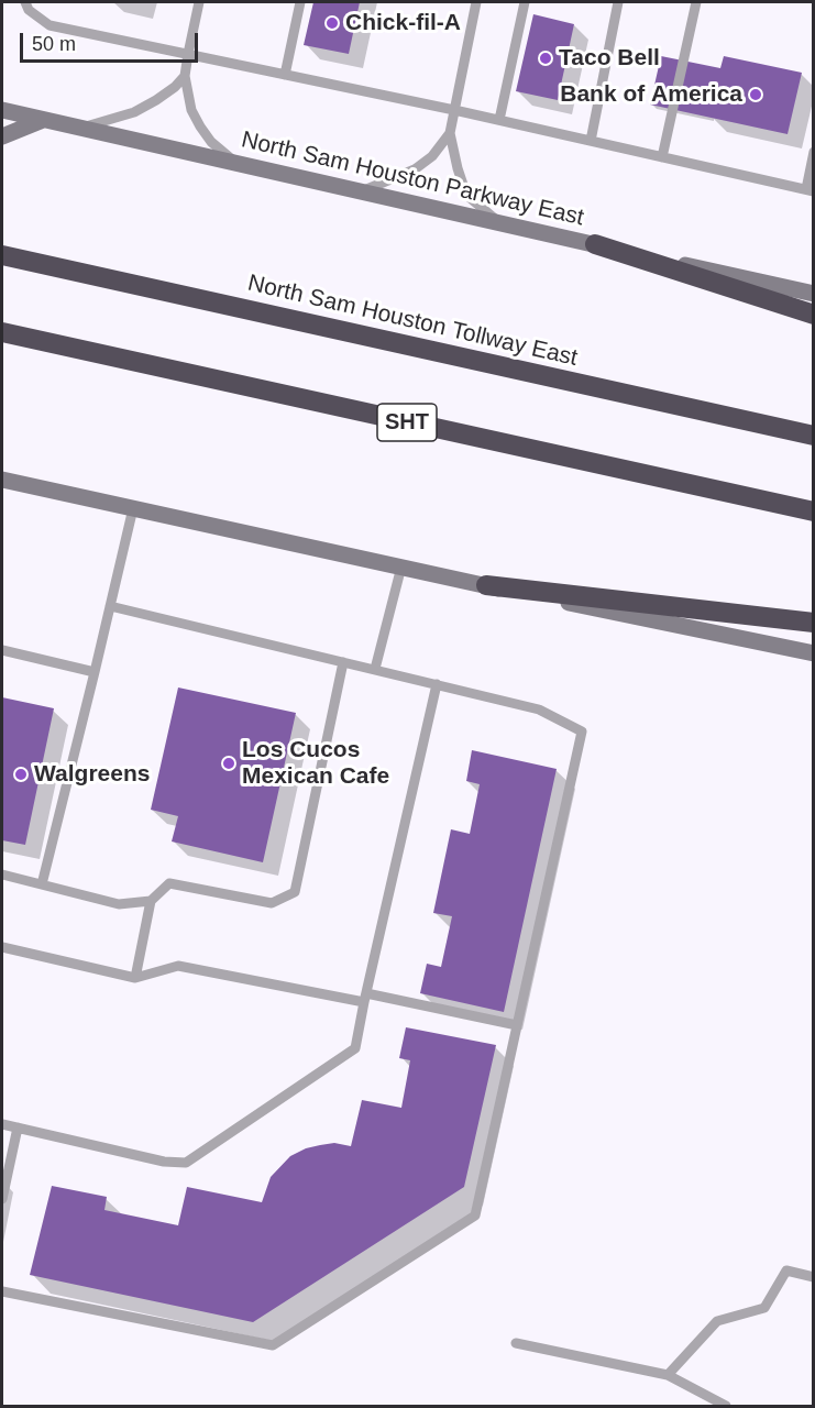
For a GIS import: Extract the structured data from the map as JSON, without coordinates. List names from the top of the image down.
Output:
{
  "streets": {
    "highway": ["North Sam Houston Tollway East", "SHT"],
    "main road": ["North Sam Houston Parkway East"]
  },
  "places": [
    "Chick-fil-A",
    "Taco Bell",
    "Bank of America",
    "Los Cucos Mexican Cafe",
    "Walgreens"
  ],
  "scale_bar": "50 m"
}
